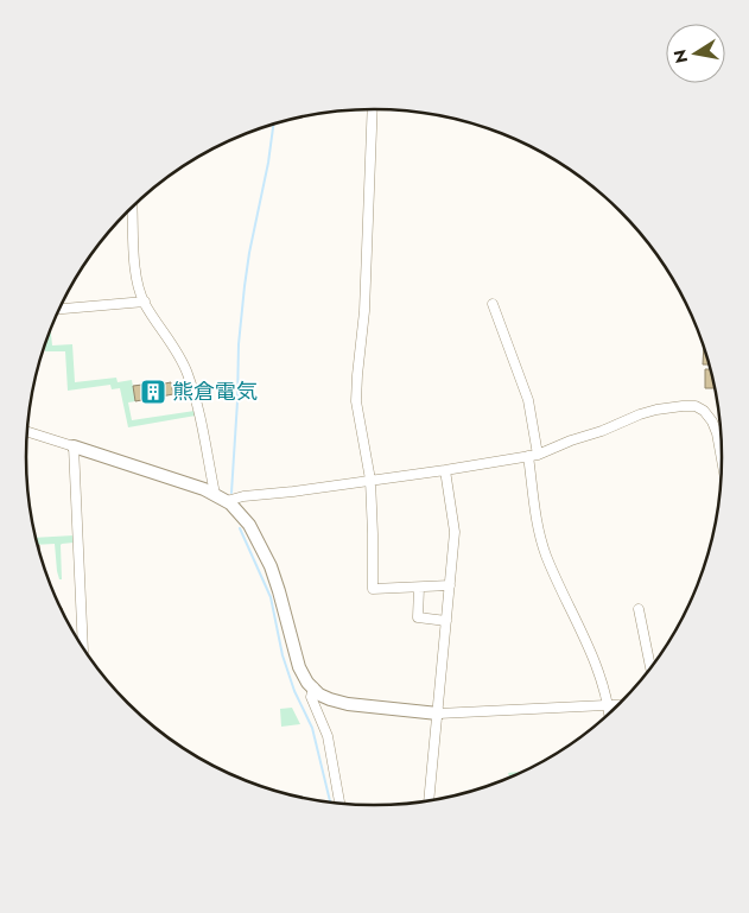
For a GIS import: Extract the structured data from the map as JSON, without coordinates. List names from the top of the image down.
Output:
{
  "places": {
    "building": ["熊倉電気"]
  },
  "north": "left"
}
